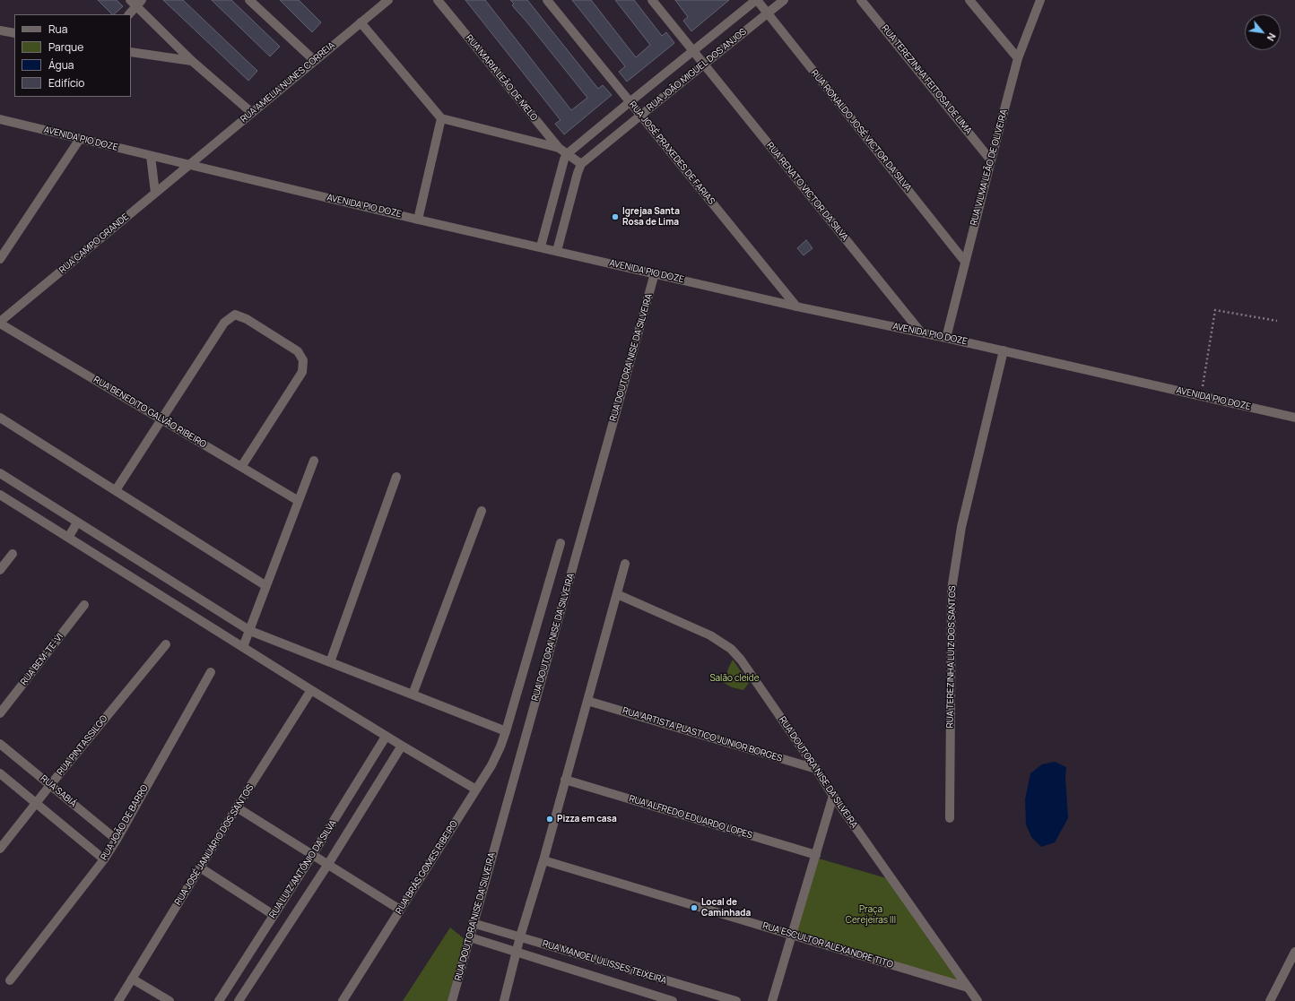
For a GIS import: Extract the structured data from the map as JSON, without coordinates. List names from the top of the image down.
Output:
{
  "streets": {
    "street": [
      "RUA JOÃO MIGUEL DOS ANJOS",
      "RUA MARIA LEÃO DE MELO",
      "RUA TEREZINHA FEITOSA DE LIMA",
      "RUA AMELIA NUNES CORREIA",
      "RUA RONALDO JOSÉ VICTOR DA SILVA",
      "AVENIDA PIO DOZE",
      "RUA JOSÉ PRAXEDES DE FARIAS",
      "RUA VILMA LEÃO DE OLIVEIRA",
      "RUA RENATO VICTOR DA SILVA",
      "RUA CAMPO GRANDE",
      "RUA DOUTORA NISE DA SILVEIRA",
      "RUA BENEDITO GALVÃO RIBEIRO",
      "RUA TEREZINHA LUIZ DOS SANTOS",
      "RUA BEM-TE-VI",
      "RUA ARTISTA PLASTICO JUNIOR BORGES",
      "RUA PINTASSILGO",
      "RUA SABIÁ",
      "RUA ALFREDO EDUARDO LOPES",
      "RUA JOÃO DE BARRO",
      "RUA JOSÉ JANUÁRIO DOS SANTOS",
      "RUA BRÁS GOMES RIBEIRO",
      "RUA LUIZ ANTÔNIO DA SILVA",
      "RUA ESCULTOR ALEXANDRE TITO",
      "RUA MANOEL ULISSES TEIXEIRA"
    ]
  },
  "crossings": [
    ["RUA JOÃO MIGUEL DOS ANJOS", "RUA MARIA LEÃO DE MELO"],
    ["RUA JOÃO MIGUEL DOS ANJOS", "RUA RONALDO JOSÉ VICTOR DA SILVA"],
    ["RUA JOÃO MIGUEL DOS ANJOS", "RUA JOSÉ PRAXEDES DE FARIAS"],
    ["RUA JOÃO MIGUEL DOS ANJOS", "RUA RENATO VICTOR DA SILVA"],
    ["RUA TEREZINHA FEITOSA DE LIMA", "RUA VILMA LEÃO DE OLIVEIRA"],
    ["RUA AMELIA NUNES CORREIA", "AVENIDA PIO DOZE"],
    ["RUA AMELIA NUNES CORREIA", "RUA CAMPO GRANDE"],
    ["RUA RONALDO JOSÉ VICTOR DA SILVA", "RUA VILMA LEÃO DE OLIVEIRA"],
    ["AVENIDA PIO DOZE", "RUA JOSÉ PRAXEDES DE FARIAS"],
    ["AVENIDA PIO DOZE", "RUA VILMA LEÃO DE OLIVEIRA"],
    ["AVENIDA PIO DOZE", "RUA RENATO VICTOR DA SILVA"],
    ["AVENIDA PIO DOZE", "RUA CAMPO GRANDE"],
    ["AVENIDA PIO DOZE", "RUA DOUTORA NISE DA SILVEIRA"],
    ["AVENIDA PIO DOZE", "RUA TEREZINHA LUIZ DOS SANTOS"],
    ["RUA CAMPO GRANDE", "RUA BENEDITO GALVÃO RIBEIRO"],
    ["RUA DOUTORA NISE DA SILVEIRA", "RUA ARTISTA PLASTICO JUNIOR BORGES"],
    ["RUA DOUTORA NISE DA SILVEIRA", "RUA ESCULTOR ALEXANDRE TITO"],
    ["RUA DOUTORA NISE DA SILVEIRA", "RUA MANOEL ULISSES TEIXEIRA"],
    ["RUA PINTASSILGO", "RUA SABIÁ"],
    ["RUA SABIÁ", "RUA JOÃO DE BARRO"]
  ],
  "parks": ["Salão cleide", "Praça Cerejeiras III"],
  "places": ["Igrejaa Santa Rosa de Lima", "Pizza em casa", "Local de Caminhada"],
  "legend": [
    "Rua",
    "Parque",
    "Água",
    "Edifício"
  ],
  "north": "bottom right"
}
